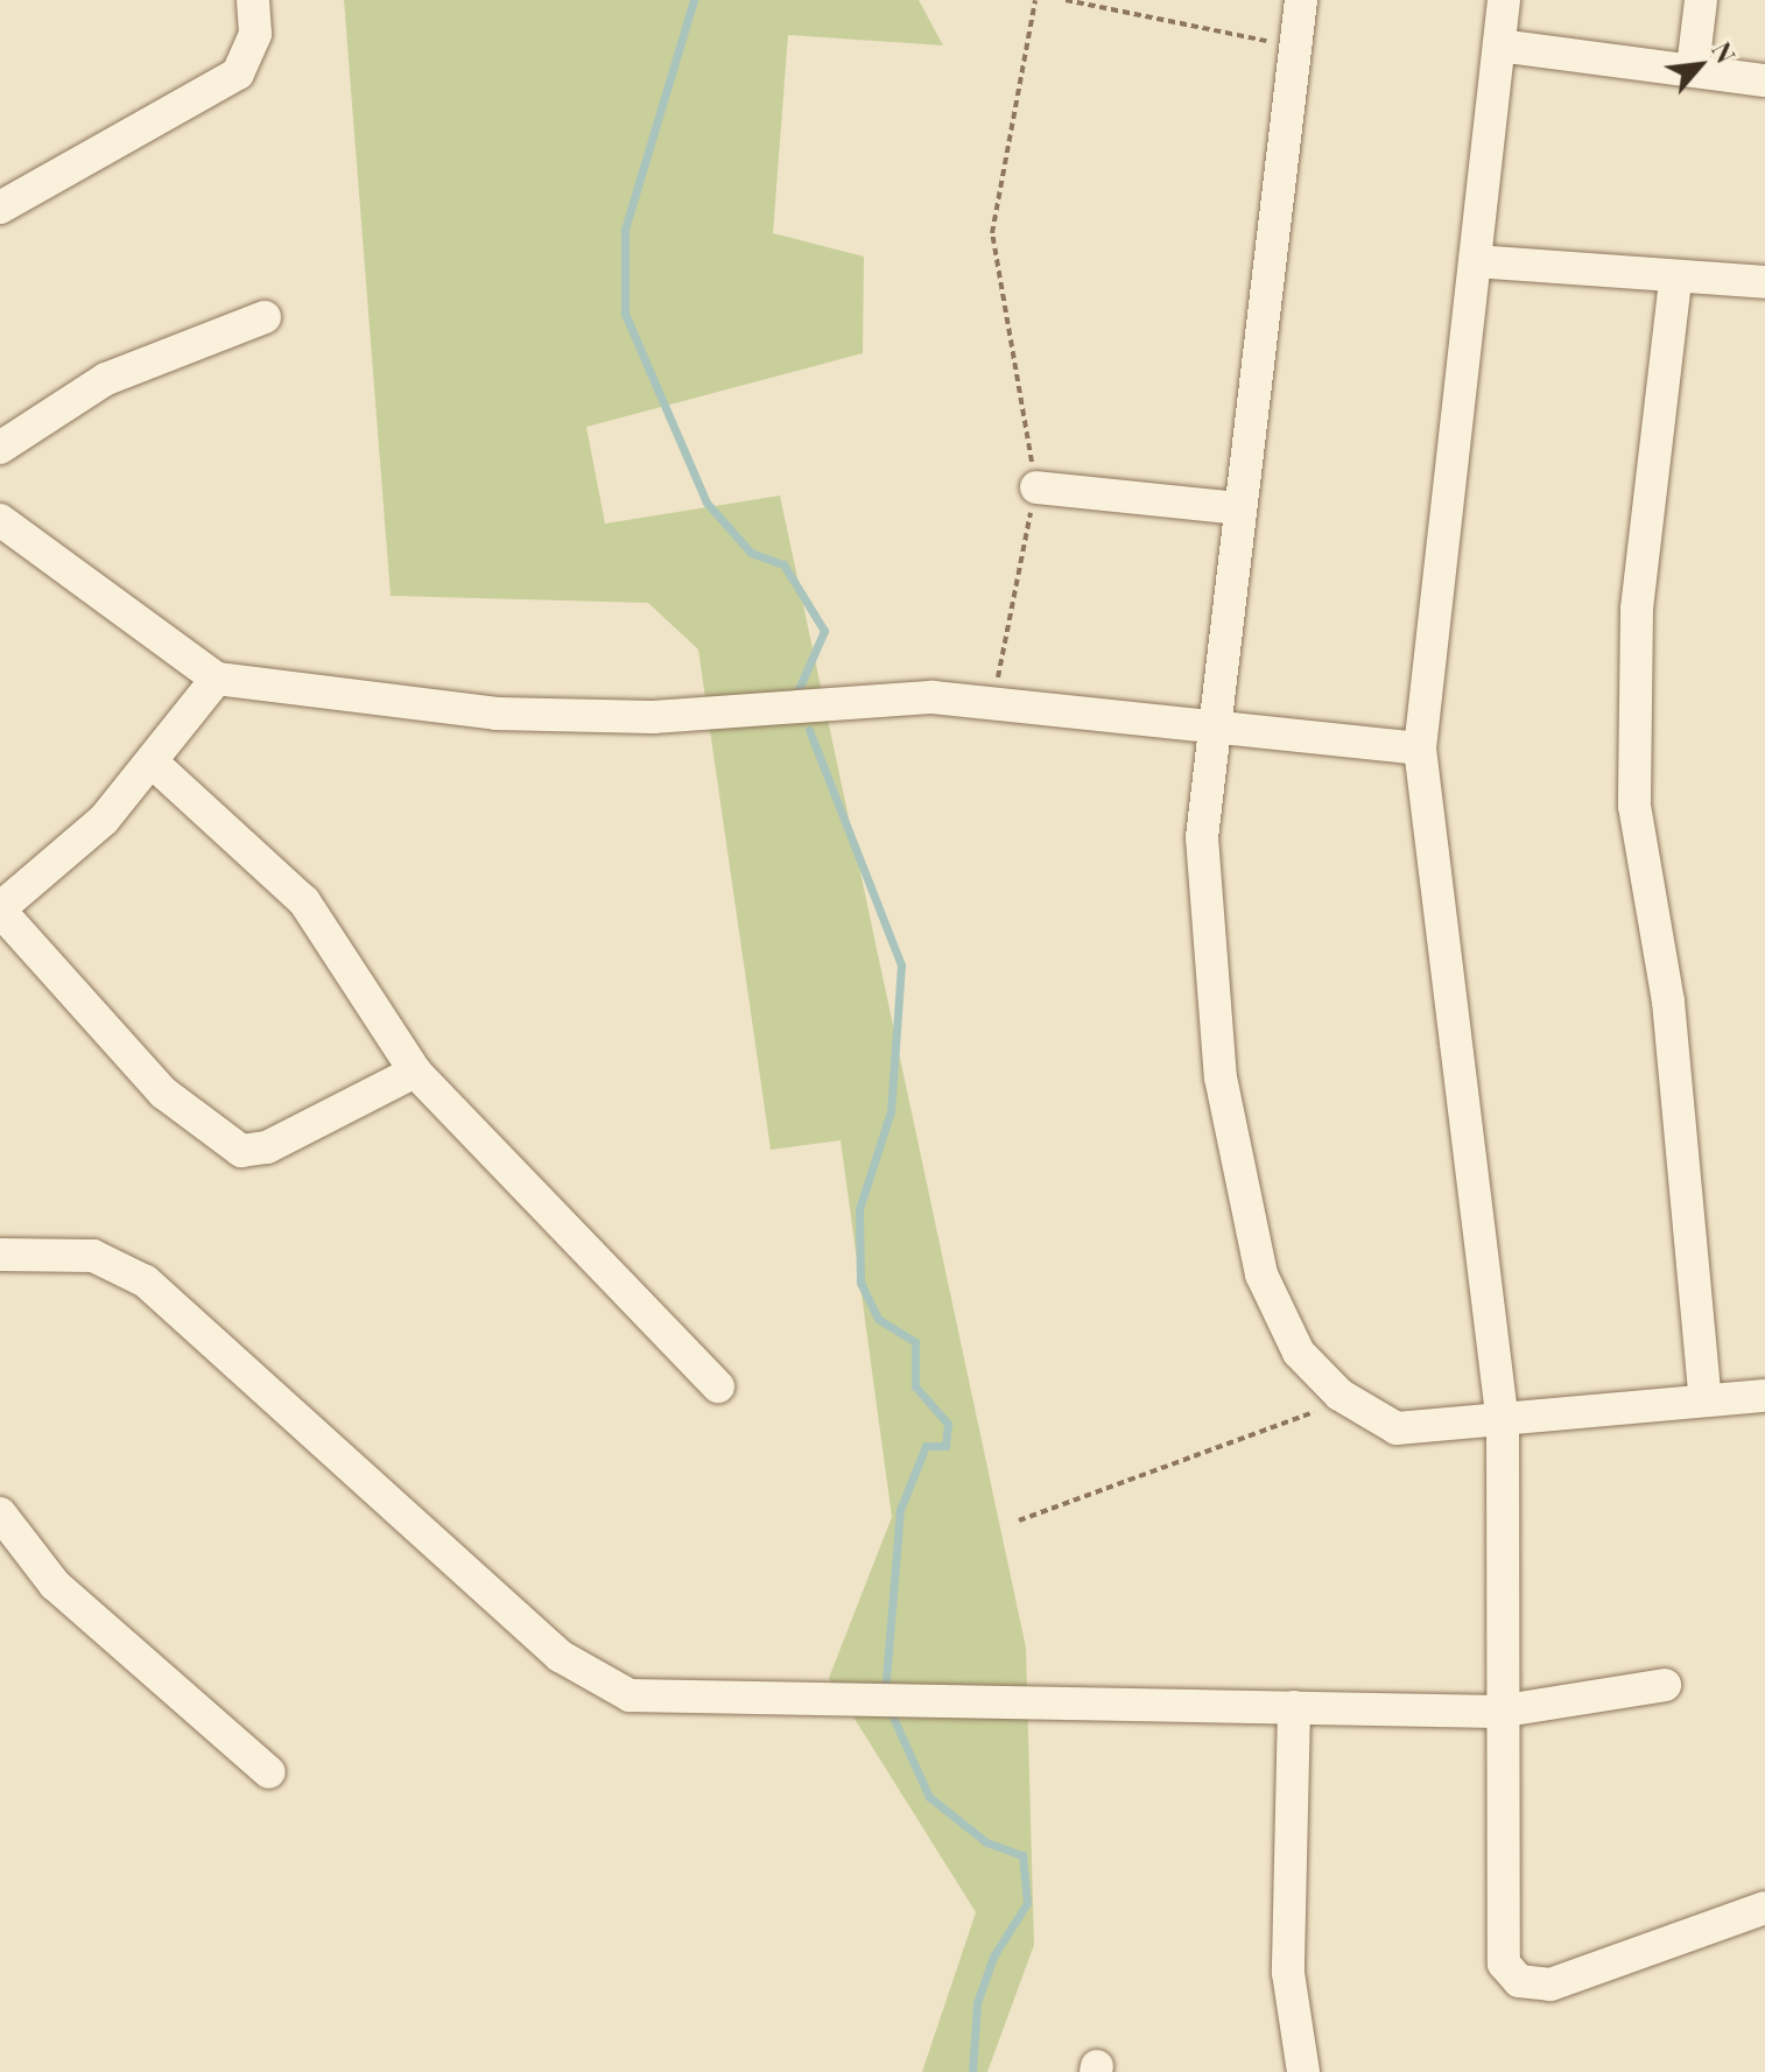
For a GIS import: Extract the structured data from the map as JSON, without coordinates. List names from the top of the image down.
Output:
{
  "north": "top right"
}
